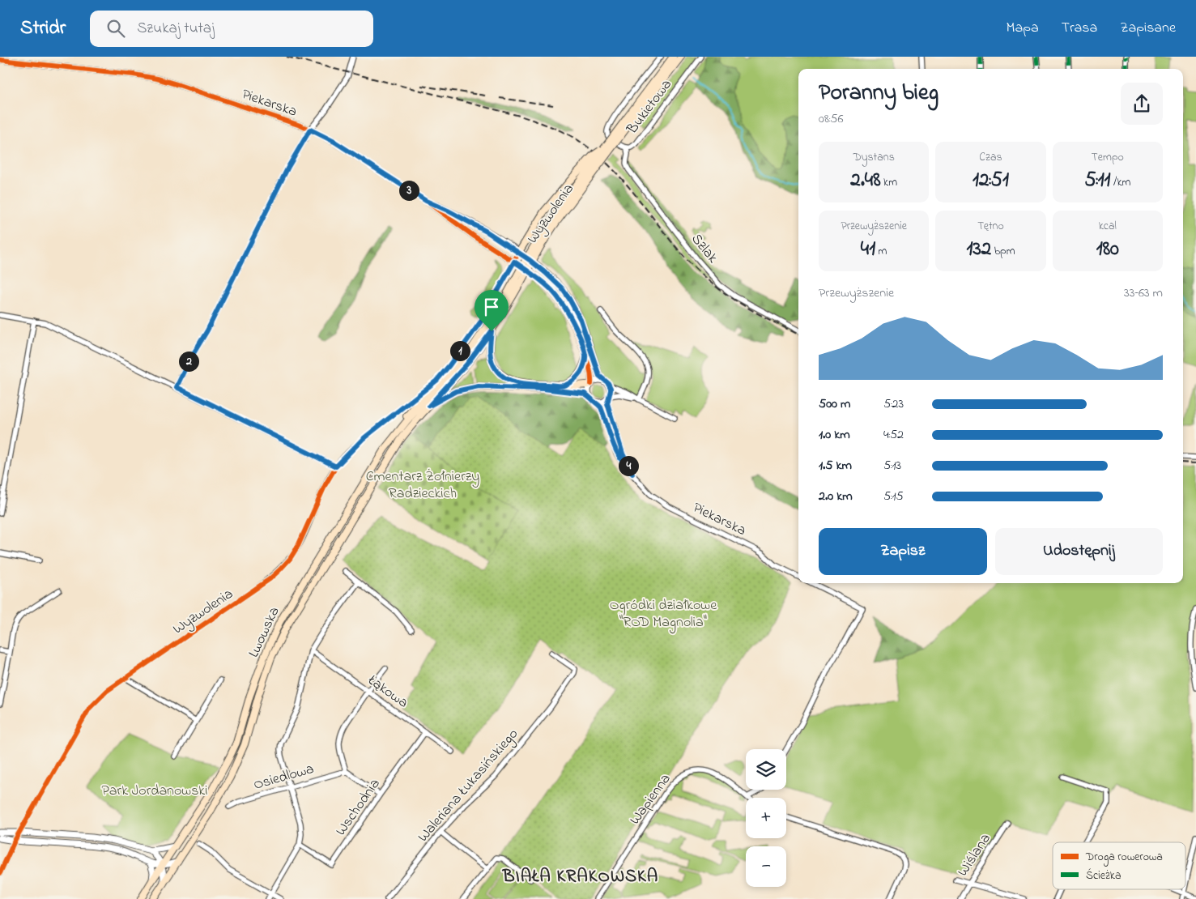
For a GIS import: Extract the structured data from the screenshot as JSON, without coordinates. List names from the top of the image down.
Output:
{
  "streets": {
    "main road": ["Wyzwolenia", "Lwowska"],
    "street": [
      "Piekarska",
      "Bukietowa",
      "Szlak",
      "Łąkowa",
      "Osiedlowa",
      "Waleriana Łukasińskiego",
      "Wapienna",
      "Wschodnia",
      "Wiślana"
    ]
  },
  "crossings": [
    ["Piekarska", "Wyzwolenia"],
    ["Bukietowa", "Szlak"],
    ["Wyzwolenia", "Lwowska"],
    ["Łąkowa", "Wschodnia"]
  ],
  "districts": ["BIAŁA KRAKOWSKA"],
  "parks": ["Cmentarz Żołnierzy Radzieckich", "Ogródki działkowe \"ROD Magnolia\"", "Park Jordanowski"],
  "legend": ["Droga rowerowa", "Ścieżka"],
  "page": {
    "header": "Stridr",
    "search": "Szukaj tutaj",
    "nav": ["Mapa", "Trasa", "Zapisane"],
    "heading": ["Poranny bieg", "08:56"],
    "stats": [
      ["Dystans", "2.48 km"],
      ["Czas", "12:51"],
      ["Tempo", "5:11 /km"],
      ["Przewyższenie", "41 m"],
      ["Tętno", "132 bpm"],
      ["kcal", "180"]
    ],
    "pins": [
      "3",
      "1",
      "2",
      "4"
    ],
    "chart": ["Przewyższenie", "33–63 m"],
    "list": [
      {
        "name": "500 m",
        "note": "5:23"
      },
      {
        "name": "1.0 km",
        "note": "4:52"
      },
      {
        "name": "1.5 km",
        "note": "5:13"
      },
      {
        "name": "2.0 km",
        "note": "5:15"
      }
    ],
    "buttons": ["Zapisz", "Udostępnij"],
    "map_buttons": ["+", "−"]
  }
}
